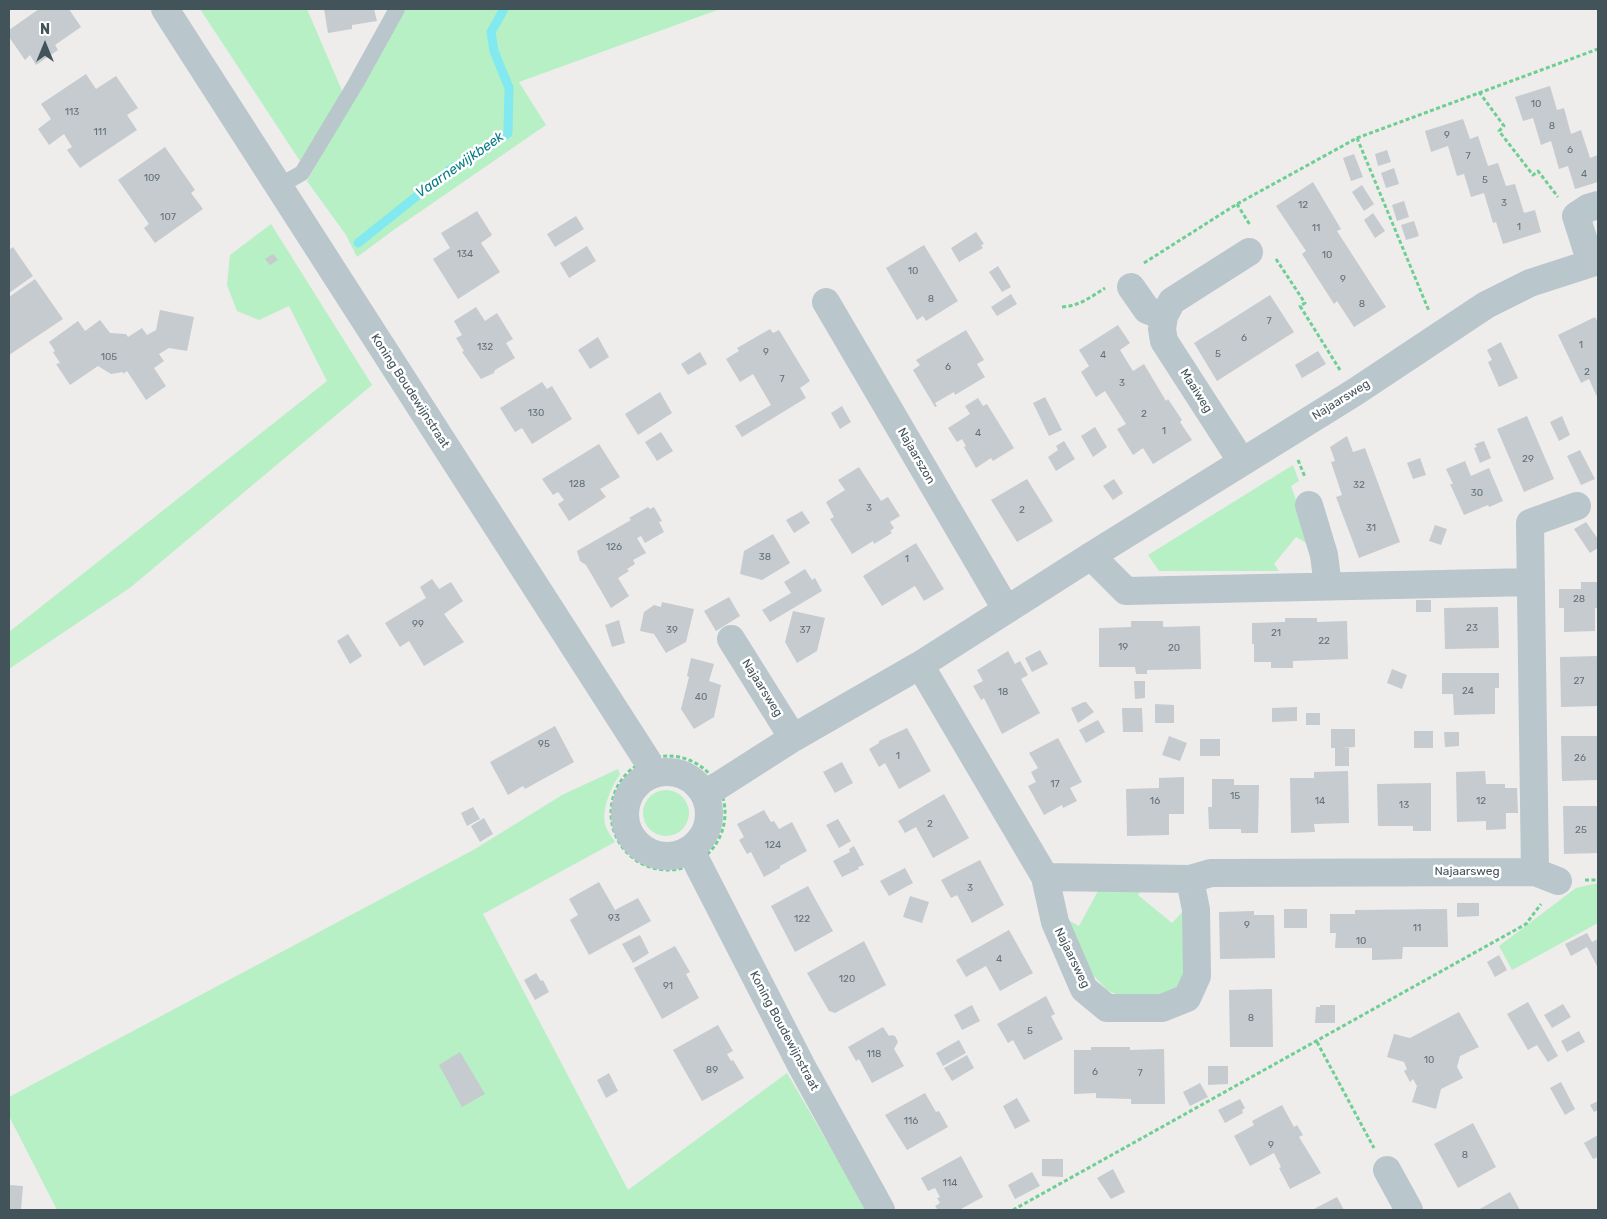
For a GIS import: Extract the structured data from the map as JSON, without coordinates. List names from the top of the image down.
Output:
{
  "streets": {
    "street": [
      "Koning Boudewijnstraat",
      "Maaiweg",
      "Najaarsweg",
      "Najaarszon"
    ]
  },
  "crossings": [
    ["Koning Boudewijnstraat", "Najaarsweg"],
    ["Maaiweg", "Najaarsweg"],
    ["Najaarsweg", "Najaarszon"]
  ],
  "water": ["Vaarnewijkbeek"],
  "house_numbers": [
    "10",
    "113",
    "8",
    "111",
    "9",
    "6",
    "7",
    "4",
    "109",
    "5",
    "3",
    "12",
    "107",
    "1",
    "11",
    "134",
    "10",
    "10",
    "9",
    "8",
    "8",
    "7",
    "6",
    "1",
    "132",
    "9",
    "5",
    "4",
    "105",
    "6",
    "2",
    "7",
    "3",
    "130",
    "2",
    "1",
    "4",
    "29",
    "128",
    "32",
    "30",
    "3",
    "2",
    "31",
    "126",
    "38",
    "1",
    "28",
    "99",
    "23",
    "39",
    "37",
    "21",
    "22",
    "19",
    "20",
    "27",
    "24",
    "18",
    "40",
    "95",
    "1",
    "26",
    "17",
    "15",
    "16",
    "14",
    "12",
    "13",
    "2",
    "25",
    "124",
    "3",
    "93",
    "122",
    "9",
    "11",
    "10",
    "4",
    "120",
    "91",
    "8",
    "5",
    "118",
    "10",
    "89",
    "6",
    "7",
    "116",
    "9",
    "8",
    "114"
  ],
  "north": "top"
}
